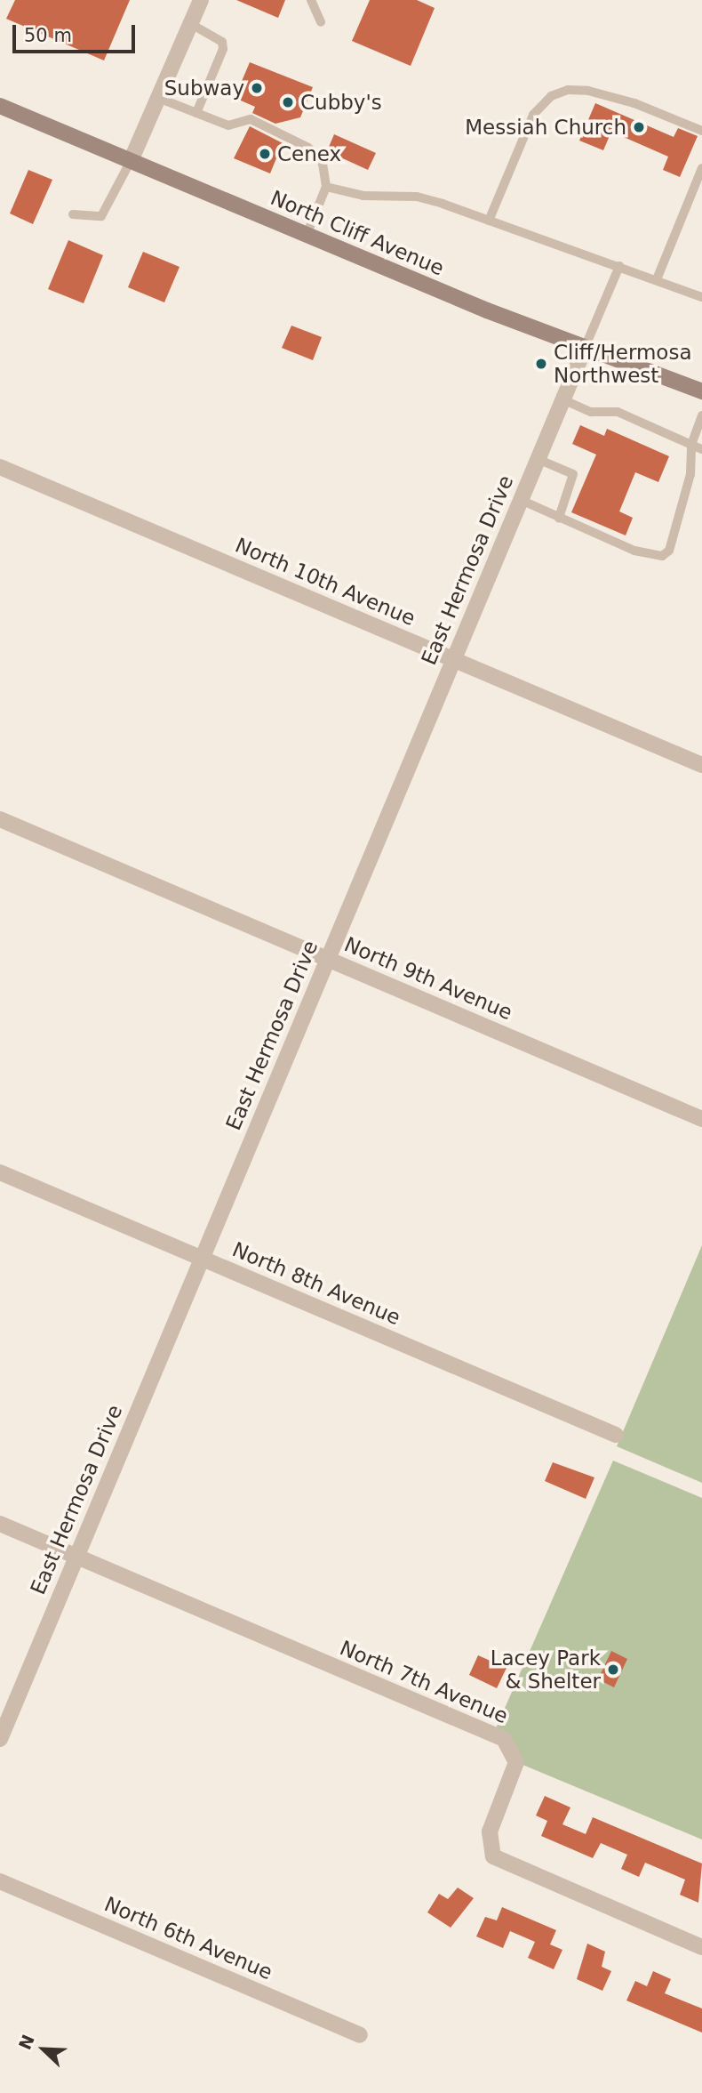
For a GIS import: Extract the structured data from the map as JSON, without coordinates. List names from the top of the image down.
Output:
{
  "streets": {
    "main road": ["North Cliff Avenue"],
    "street": [
      "East Hermosa Drive",
      "North 10th Avenue",
      "North 9th Avenue",
      "North 8th Avenue",
      "North 7th Avenue",
      "North 6th Avenue"
    ]
  },
  "crossings": [
    ["North Cliff Avenue", "East Hermosa Drive"],
    ["East Hermosa Drive", "North 10th Avenue"],
    ["East Hermosa Drive", "North 9th Avenue"],
    ["East Hermosa Drive", "North 8th Avenue"],
    ["East Hermosa Drive", "North 7th Avenue"]
  ],
  "places": [
    "Subway",
    "Cubby's",
    "Messiah Church",
    "Cenex",
    "Cliff/Hermosa Northwest",
    "Lacey Park & Shelter"
  ],
  "scale_bar": "50 m",
  "north": "top left"
}
